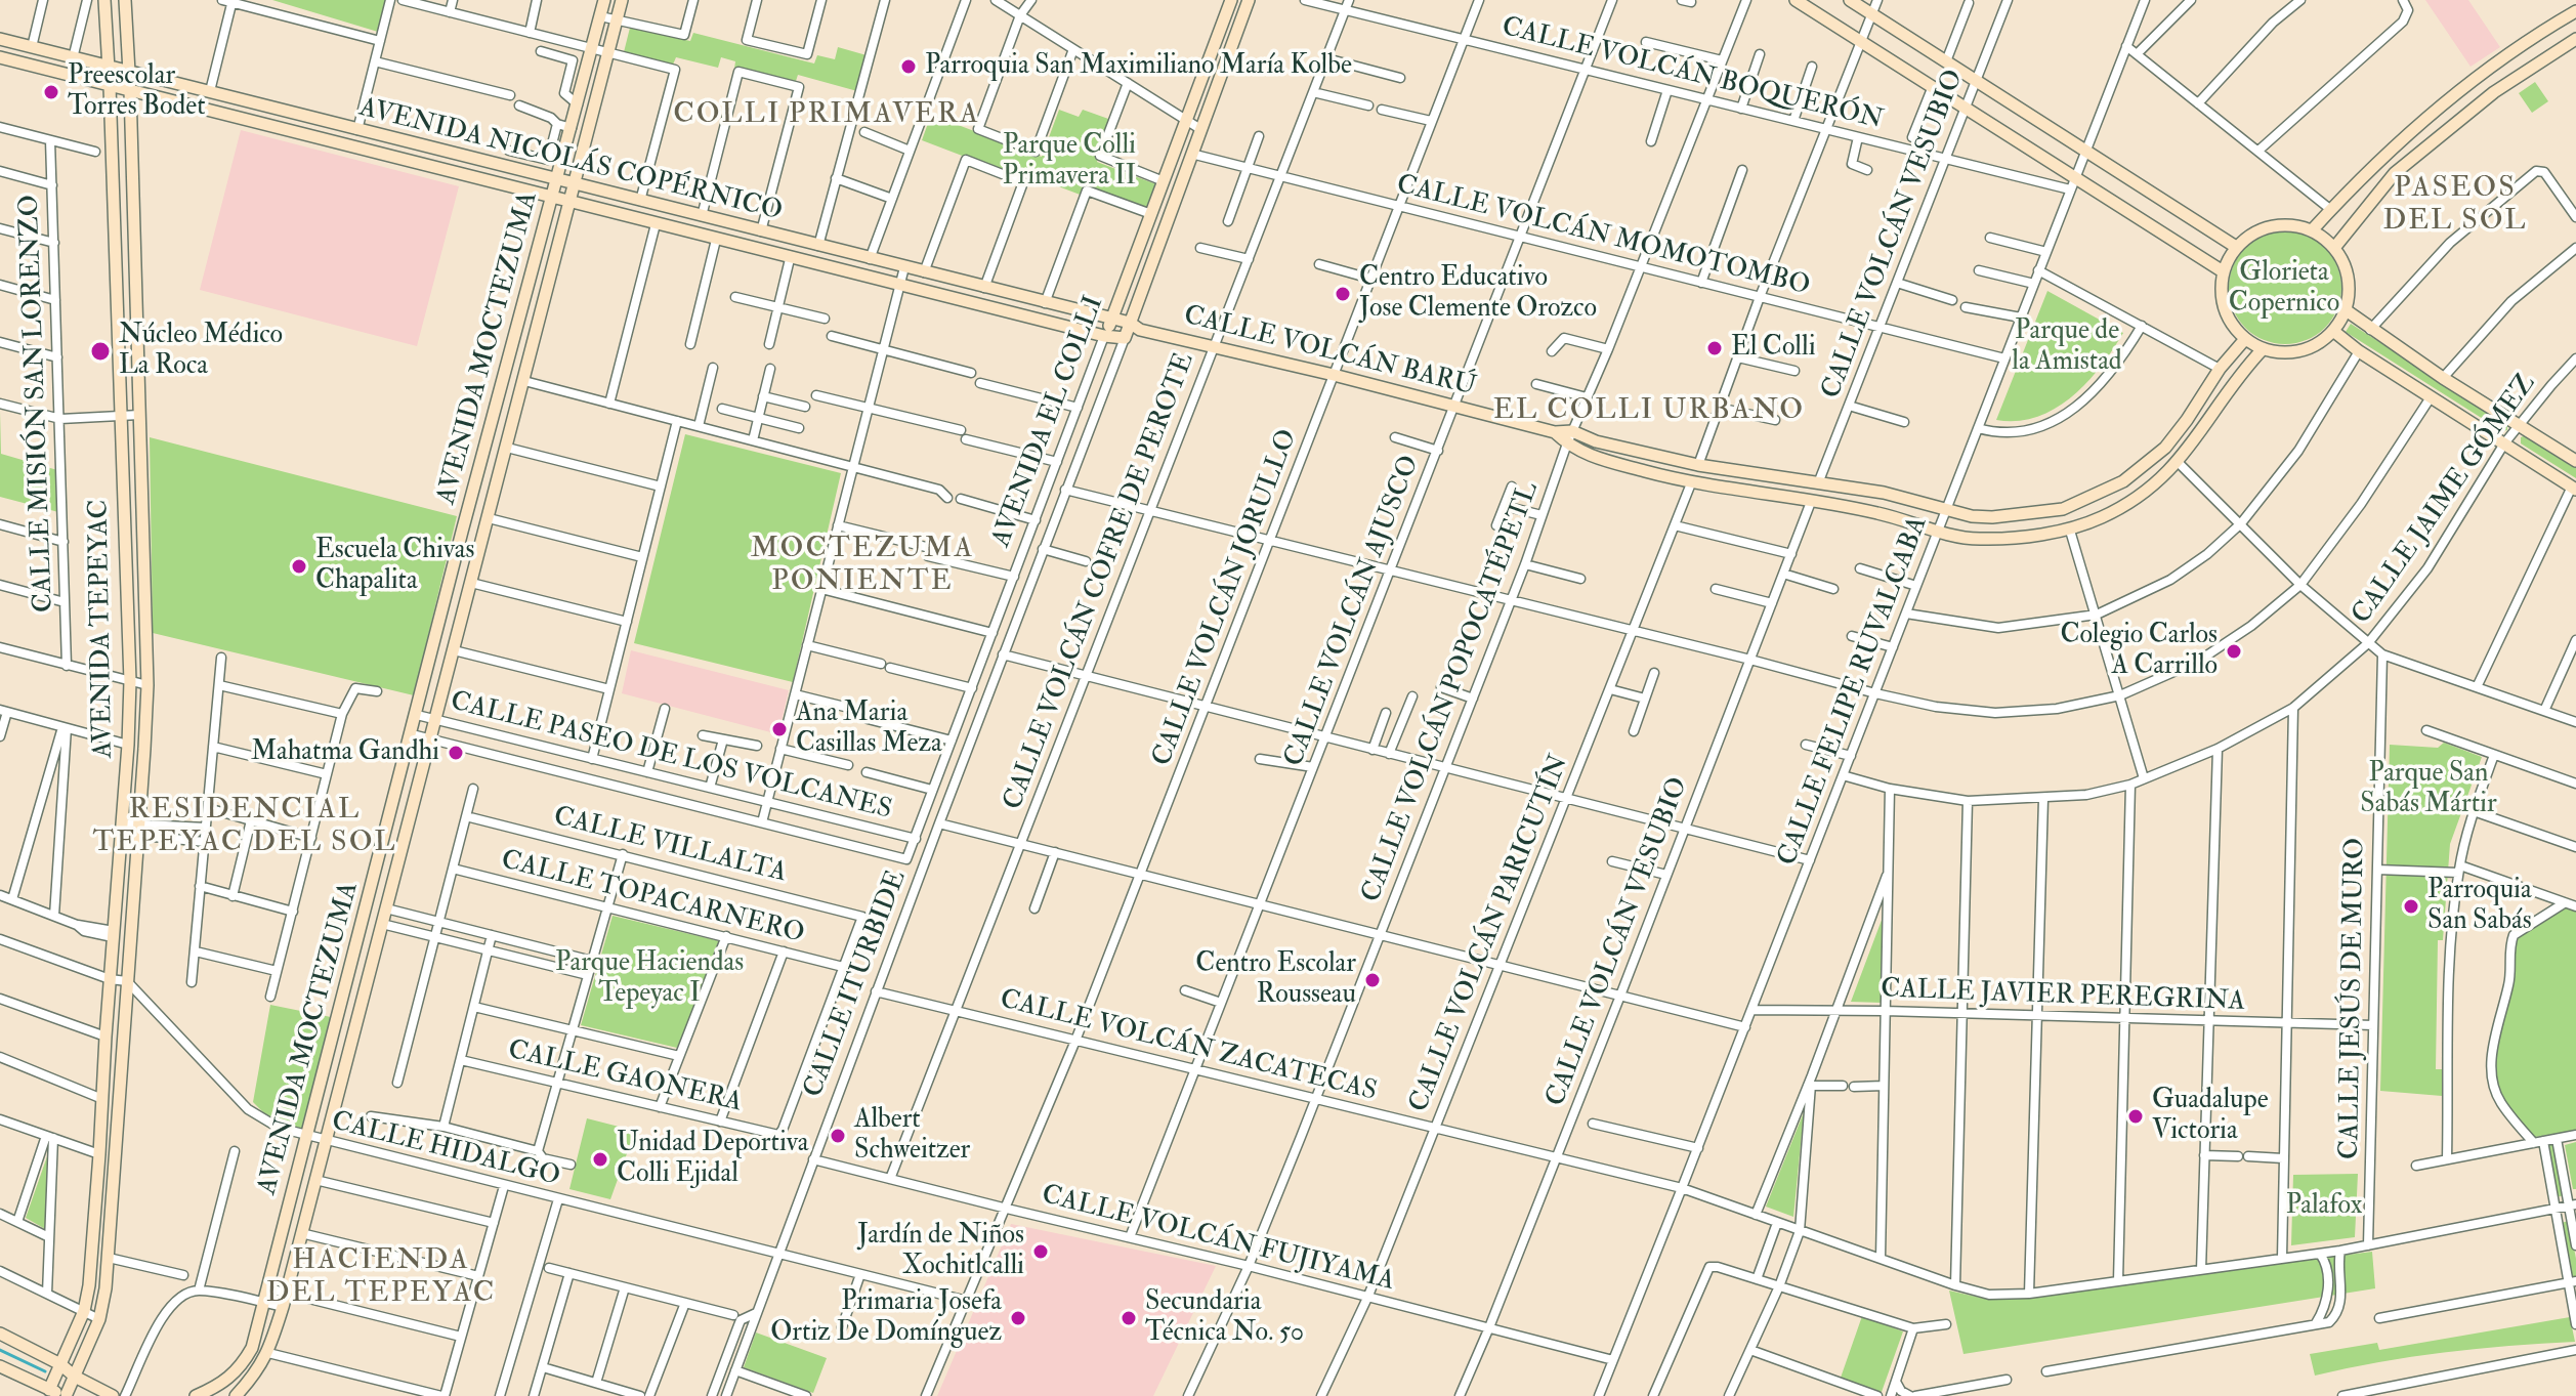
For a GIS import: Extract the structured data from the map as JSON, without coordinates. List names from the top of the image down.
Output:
{
  "streets": {
    "street": [
      "CALLE VOLCÁN BOQUERÓN",
      "AVENIDA NICOLÁS COPÉRNICO",
      "CALLE VOLCÁN VESUBIO",
      "CALLE VOLCÁN MOMOTOMBO",
      "AVENIDA MOCTEZUMA",
      "CALLE VOLCÁN BARÚ",
      "CALLE MISIÓN SAN LORENZO",
      "AVENIDA EL COLLI",
      "CALLE JAIME GÓMEZ",
      "CALLE VOLCÁN COFRE DE PEROTE",
      "CALLE VOLCÁN JORULLO",
      "CALLE VOLCÁN AJUSCO",
      "AVENIDA TEPEYAC",
      "CALLE FELIPE RUVALCABA",
      "CALLE VOLCÁN POPOCATÉPETL",
      "CALLE PASEO DE LOS VOLCANES",
      "CALLE VILLALTA",
      "CALLE TOPACARNERO",
      "CALLE VOLCÁN PARICUTÍN",
      "CALLE ITURBIDE",
      "CALLE JAVIER PEREGRINA",
      "CALLE JESÚS DE MURO",
      "CALLE VOLCÁN ZACATECAS",
      "CALLE GAONERA",
      "CALLE HIDALGO",
      "CALLE VOLCÁN FUJIYAMA"
    ]
  },
  "crossings": [
    ["CALLE VOLCÁN BOQUERÓN", "CALLE VOLCÁN VESUBIO"],
    ["CALLE VOLCÁN BOQUERÓN", "CALLE VOLCÁN COFRE DE PEROTE"],
    ["CALLE VOLCÁN BOQUERÓN", "CALLE VOLCÁN JORULLO"],
    ["CALLE VOLCÁN BOQUERÓN", "CALLE VOLCÁN AJUSCO"],
    ["CALLE VOLCÁN BOQUERÓN", "CALLE FELIPE RUVALCABA"],
    ["CALLE VOLCÁN BOQUERÓN", "CALLE VOLCÁN POPOCATÉPETL"],
    ["AVENIDA NICOLÁS COPÉRNICO", "AVENIDA MOCTEZUMA"],
    ["AVENIDA NICOLÁS COPÉRNICO", "CALLE VOLCÁN BARÚ"],
    ["AVENIDA NICOLÁS COPÉRNICO", "AVENIDA EL COLLI"],
    ["AVENIDA NICOLÁS COPÉRNICO", "AVENIDA TEPEYAC"],
    ["CALLE VOLCÁN VESUBIO", "CALLE VOLCÁN MOMOTOMBO"],
    ["CALLE VOLCÁN VESUBIO", "CALLE VOLCÁN BARÚ"],
    ["CALLE VOLCÁN VESUBIO", "CALLE VOLCÁN ZACATECAS"],
    ["CALLE VOLCÁN VESUBIO", "CALLE VOLCÁN FUJIYAMA"],
    ["CALLE VOLCÁN MOMOTOMBO", "AVENIDA EL COLLI"],
    ["CALLE VOLCÁN MOMOTOMBO", "CALLE VOLCÁN COFRE DE PEROTE"],
    ["CALLE VOLCÁN MOMOTOMBO", "CALLE VOLCÁN JORULLO"],
    ["CALLE VOLCÁN MOMOTOMBO", "CALLE VOLCÁN AJUSCO"],
    ["CALLE VOLCÁN MOMOTOMBO", "CALLE FELIPE RUVALCABA"],
    ["CALLE VOLCÁN MOMOTOMBO", "CALLE VOLCÁN POPOCATÉPETL"],
    ["AVENIDA MOCTEZUMA", "CALLE PASEO DE LOS VOLCANES"],
    ["AVENIDA MOCTEZUMA", "CALLE HIDALGO"],
    ["CALLE VOLCÁN BARÚ", "AVENIDA EL COLLI"],
    ["CALLE VOLCÁN BARÚ", "CALLE VOLCÁN COFRE DE PEROTE"],
    ["CALLE VOLCÁN BARÚ", "CALLE VOLCÁN JORULLO"],
    ["CALLE VOLCÁN BARÚ", "CALLE VOLCÁN AJUSCO"],
    ["CALLE VOLCÁN BARÚ", "CALLE FELIPE RUVALCABA"],
    ["CALLE VOLCÁN BARÚ", "CALLE VOLCÁN POPOCATÉPETL"],
    ["CALLE VOLCÁN BARÚ", "CALLE VOLCÁN PARICUTÍN"],
    ["AVENIDA EL COLLI", "CALLE PASEO DE LOS VOLCANES"],
    ["AVENIDA EL COLLI", "CALLE ITURBIDE"],
    ["CALLE JAIME GÓMEZ", "CALLE FELIPE RUVALCABA"],
    ["CALLE VOLCÁN COFRE DE PEROTE", "CALLE VOLCÁN ZACATECAS"],
    ["CALLE VOLCÁN COFRE DE PEROTE", "CALLE VOLCÁN FUJIYAMA"],
    ["CALLE VOLCÁN JORULLO", "CALLE VOLCÁN ZACATECAS"],
    ["CALLE VOLCÁN JORULLO", "CALLE HIDALGO"],
    ["CALLE VOLCÁN JORULLO", "CALLE VOLCÁN FUJIYAMA"],
    ["CALLE VOLCÁN AJUSCO", "CALLE VOLCÁN ZACATECAS"],
    ["CALLE VOLCÁN AJUSCO", "CALLE VOLCÁN FUJIYAMA"],
    ["AVENIDA TEPEYAC", "CALLE HIDALGO"],
    ["CALLE FELIPE RUVALCABA", "CALLE JAVIER PEREGRINA"],
    ["CALLE FELIPE RUVALCABA", "CALLE VOLCÁN ZACATECAS"],
    ["CALLE FELIPE RUVALCABA", "CALLE VOLCÁN FUJIYAMA"],
    ["CALLE VOLCÁN POPOCATÉPETL", "CALLE VOLCÁN ZACATECAS"],
    ["CALLE VOLCÁN POPOCATÉPETL", "CALLE VOLCÁN FUJIYAMA"],
    ["CALLE VILLALTA", "CALLE TOPACARNERO"],
    ["CALLE VILLALTA", "CALLE GAONERA"],
    ["CALLE TOPACARNERO", "CALLE GAONERA"],
    ["CALLE VOLCÁN PARICUTÍN", "CALLE VOLCÁN ZACATECAS"],
    ["CALLE VOLCÁN PARICUTÍN", "CALLE VOLCÁN FUJIYAMA"],
    ["CALLE ITURBIDE", "CALLE VOLCÁN ZACATECAS"],
    ["CALLE ITURBIDE", "CALLE HIDALGO"],
    ["CALLE ITURBIDE", "CALLE VOLCÁN FUJIYAMA"],
    ["CALLE JAVIER PEREGRINA", "CALLE JESÚS DE MURO"],
    ["CALLE JESÚS DE MURO", "CALLE VOLCÁN ZACATECAS"]
  ],
  "districts": [
    "COLLI PRIMAVERA",
    "PASEOS DEL SOL",
    "EL COLLI URBANO",
    "MOCTEZUMA PONIENTE",
    "RESIDENCIAL TEPEYAC DEL SOL",
    "HACIENDA DEL TEPEYAC"
  ],
  "parks": [
    "Parque Colli Primavera II",
    "Glorieta Copernico",
    "Parque de la Amistad",
    "Parque San Sabás Mártir",
    "Parque Haciendas Tepeyac I",
    "Palafox"
  ],
  "places": [
    "Parroquia San Maximiliano María Kolbe",
    "Preescolar Torres Bodet",
    "Centro Educativo Jose Clemente Orozco",
    "El Colli",
    "Núcleo Médico La Roca",
    "Escuela Chivas Chapalita",
    "Colegio Carlos A Carrillo",
    "Ana Maria Casillas Meza",
    "Mahatma Gandhi",
    "Parroquia San Sabás",
    "Centro Escolar Rousseau",
    "Guadalupe Victoria",
    "Albert Schweitzer",
    "Unidad Deportiva Colli Ejidal",
    "Jardín de Niños Xochitlcalli",
    "Primaria Josefa Ortiz De Domínguez",
    "Secundaria Técnica No. 50"
  ]
}
